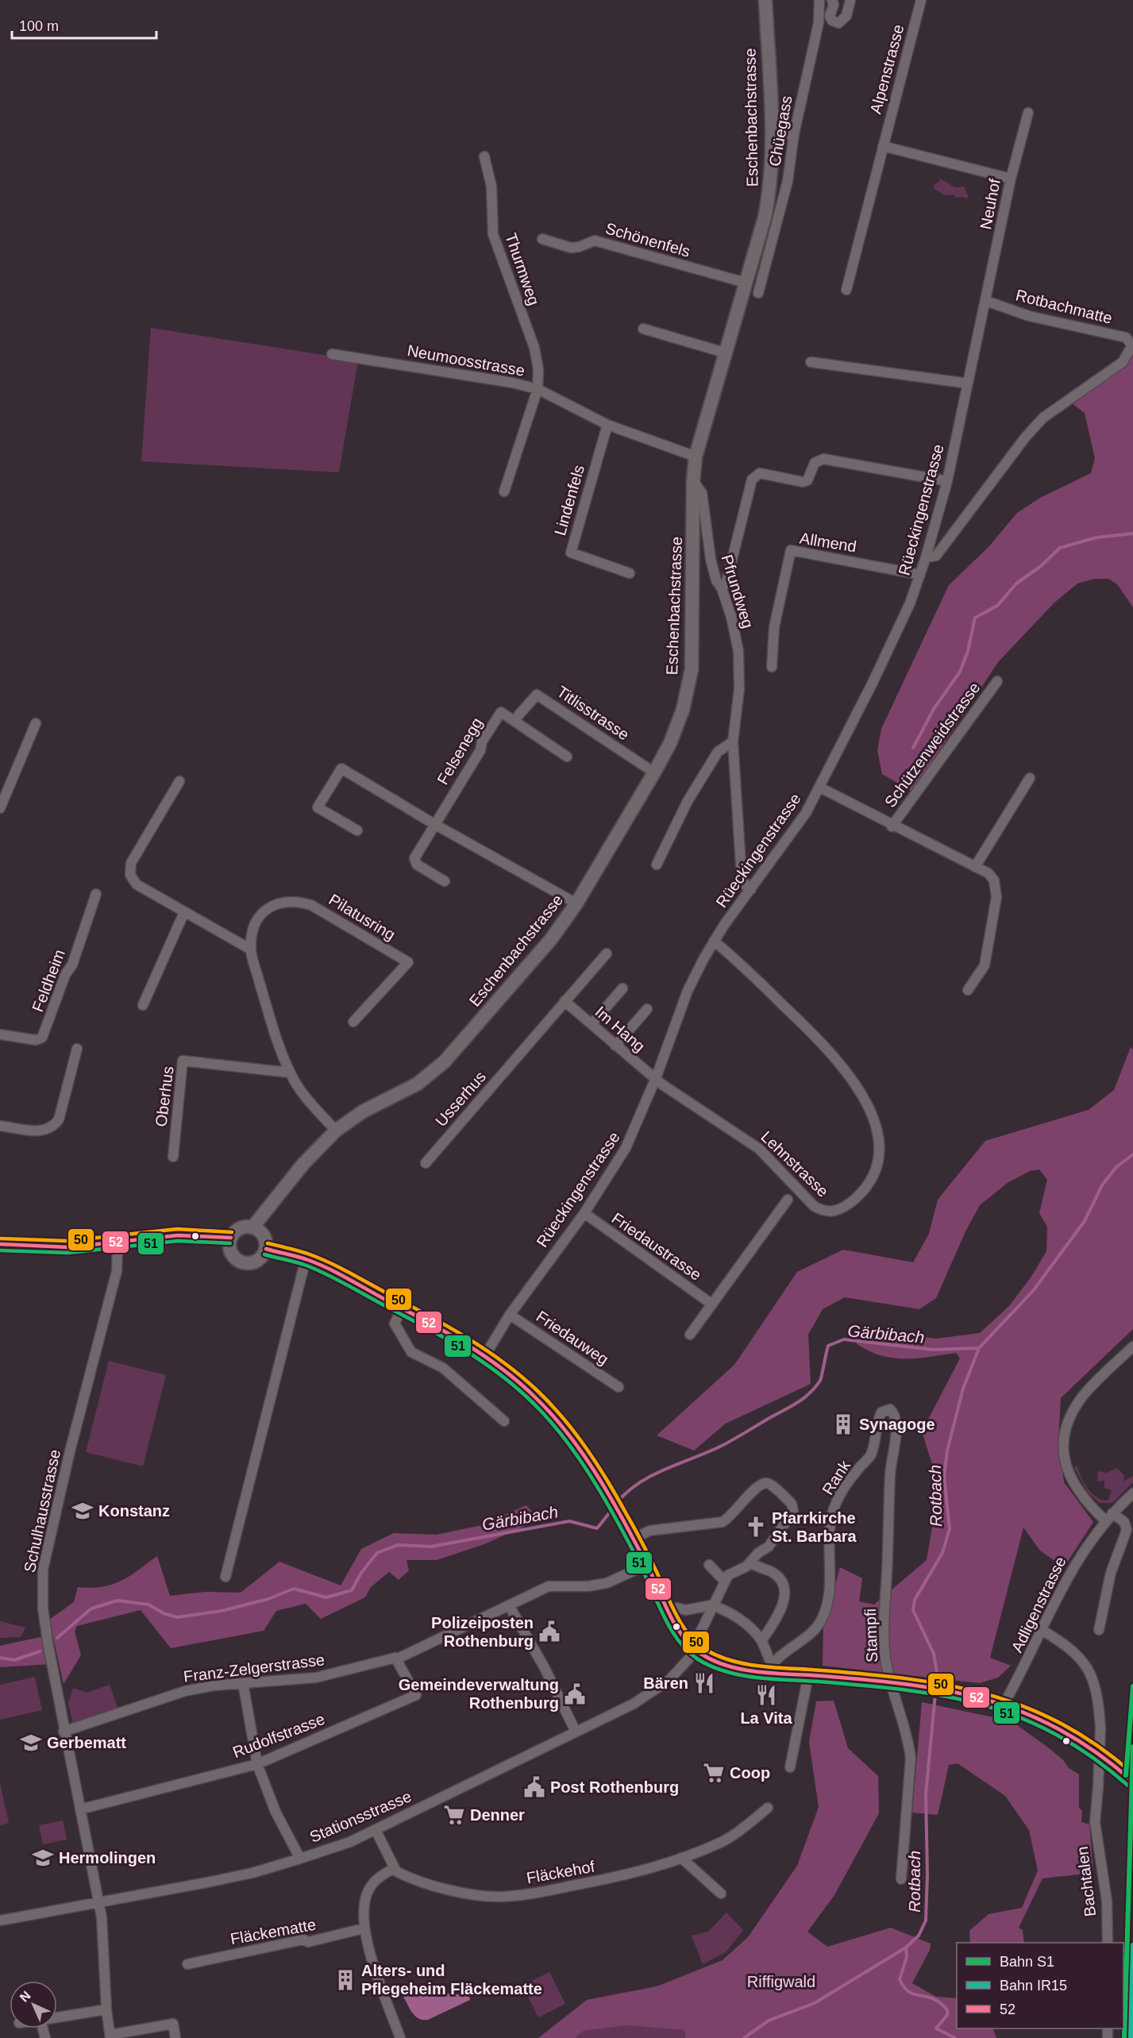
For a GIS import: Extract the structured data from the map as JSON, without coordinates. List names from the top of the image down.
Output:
{
  "streets": {
    "main road": ["Eschenbachstrasse"],
    "street": [
      "Alpenstrasse",
      "Chüegass",
      "Neuhof",
      "Schönenfels",
      "Thurmweg",
      "Rotbachmatte",
      "Neumoosstrasse",
      "Lindenfels",
      "Rüeckingenstrasse",
      "Allmend",
      "Pfrundweg",
      "Titlisstrasse",
      "Schützenweidstrasse",
      "Felsenegg",
      "Pilatusring",
      "Feldheim",
      "Im Hang",
      "Oberhus",
      "Usserhus",
      "Lehnstrasse",
      "Friedaustrasse",
      "Friedauweg",
      "Rank",
      "Schulhausstrasse",
      "Adligenstrasse",
      "Stampfi",
      "Franz-Zelgerstrasse",
      "Rudolfstrasse",
      "Stationsstrasse",
      "Fläckehof",
      "Bachtalen",
      "Fläckematte"
    ]
  },
  "crossings": [
    ["Eschenbachstrasse", "Schönenfels"],
    ["Eschenbachstrasse", "Neumoosstrasse"],
    ["Eschenbachstrasse", "Pfrundweg"],
    ["Eschenbachstrasse", "Titlisstrasse"],
    ["Eschenbachstrasse", "Pilatusring"],
    ["Neuhof", "Rotbachmatte"],
    ["Neuhof", "Rüeckingenstrasse"],
    ["Thurmweg", "Neumoosstrasse"],
    ["Rotbachmatte", "Rüeckingenstrasse"],
    ["Neumoosstrasse", "Lindenfels"],
    ["Rüeckingenstrasse", "Allmend"],
    ["Rüeckingenstrasse", "Pfrundweg"],
    ["Rüeckingenstrasse", "Schützenweidstrasse"],
    ["Rüeckingenstrasse", "Im Hang"],
    ["Rüeckingenstrasse", "Lehnstrasse"],
    ["Rüeckingenstrasse", "Friedaustrasse"],
    ["Rüeckingenstrasse", "Friedauweg"],
    ["Pilatusring", "Oberhus"],
    ["Im Hang", "Usserhus"],
    ["Im Hang", "Lehnstrasse"],
    ["Rank", "Stampfi"],
    ["Schulhausstrasse", "Franz-Zelgerstrasse"],
    ["Schulhausstrasse", "Rudolfstrasse"],
    ["Schulhausstrasse", "Stationsstrasse"],
    ["Adligenstrasse", "Bachtalen"],
    ["Franz-Zelgerstrasse", "Rudolfstrasse"]
  ],
  "water": ["Gärbibach", "Rotbach"],
  "parks": ["Riffigwald"],
  "places": {
    "building": ["Synagoge", "Alters- und Pflegeheim Fläckematte"],
    "school or university": ["Konstanz", "Gerbematt", "Hermolingen"],
    "church": ["Pfarrkirche St. Barbara"],
    "public building": ["Polizeiposten Rothenburg", "Gemeindeverwaltung Rothenburg", "Post Rothenburg"],
    "restaurant": ["Bären", "La Vita"],
    "supermarket": ["Coop", "Denner"]
  },
  "lines": [
    "transit line 50",
    "transit line 52",
    "transit line 51",
    "rail line S1",
    "rail line IR15"
  ],
  "legend": ["Bahn S1", "Bahn IR15", "52"],
  "scale_bar": "100 m",
  "north": "top left"
}
